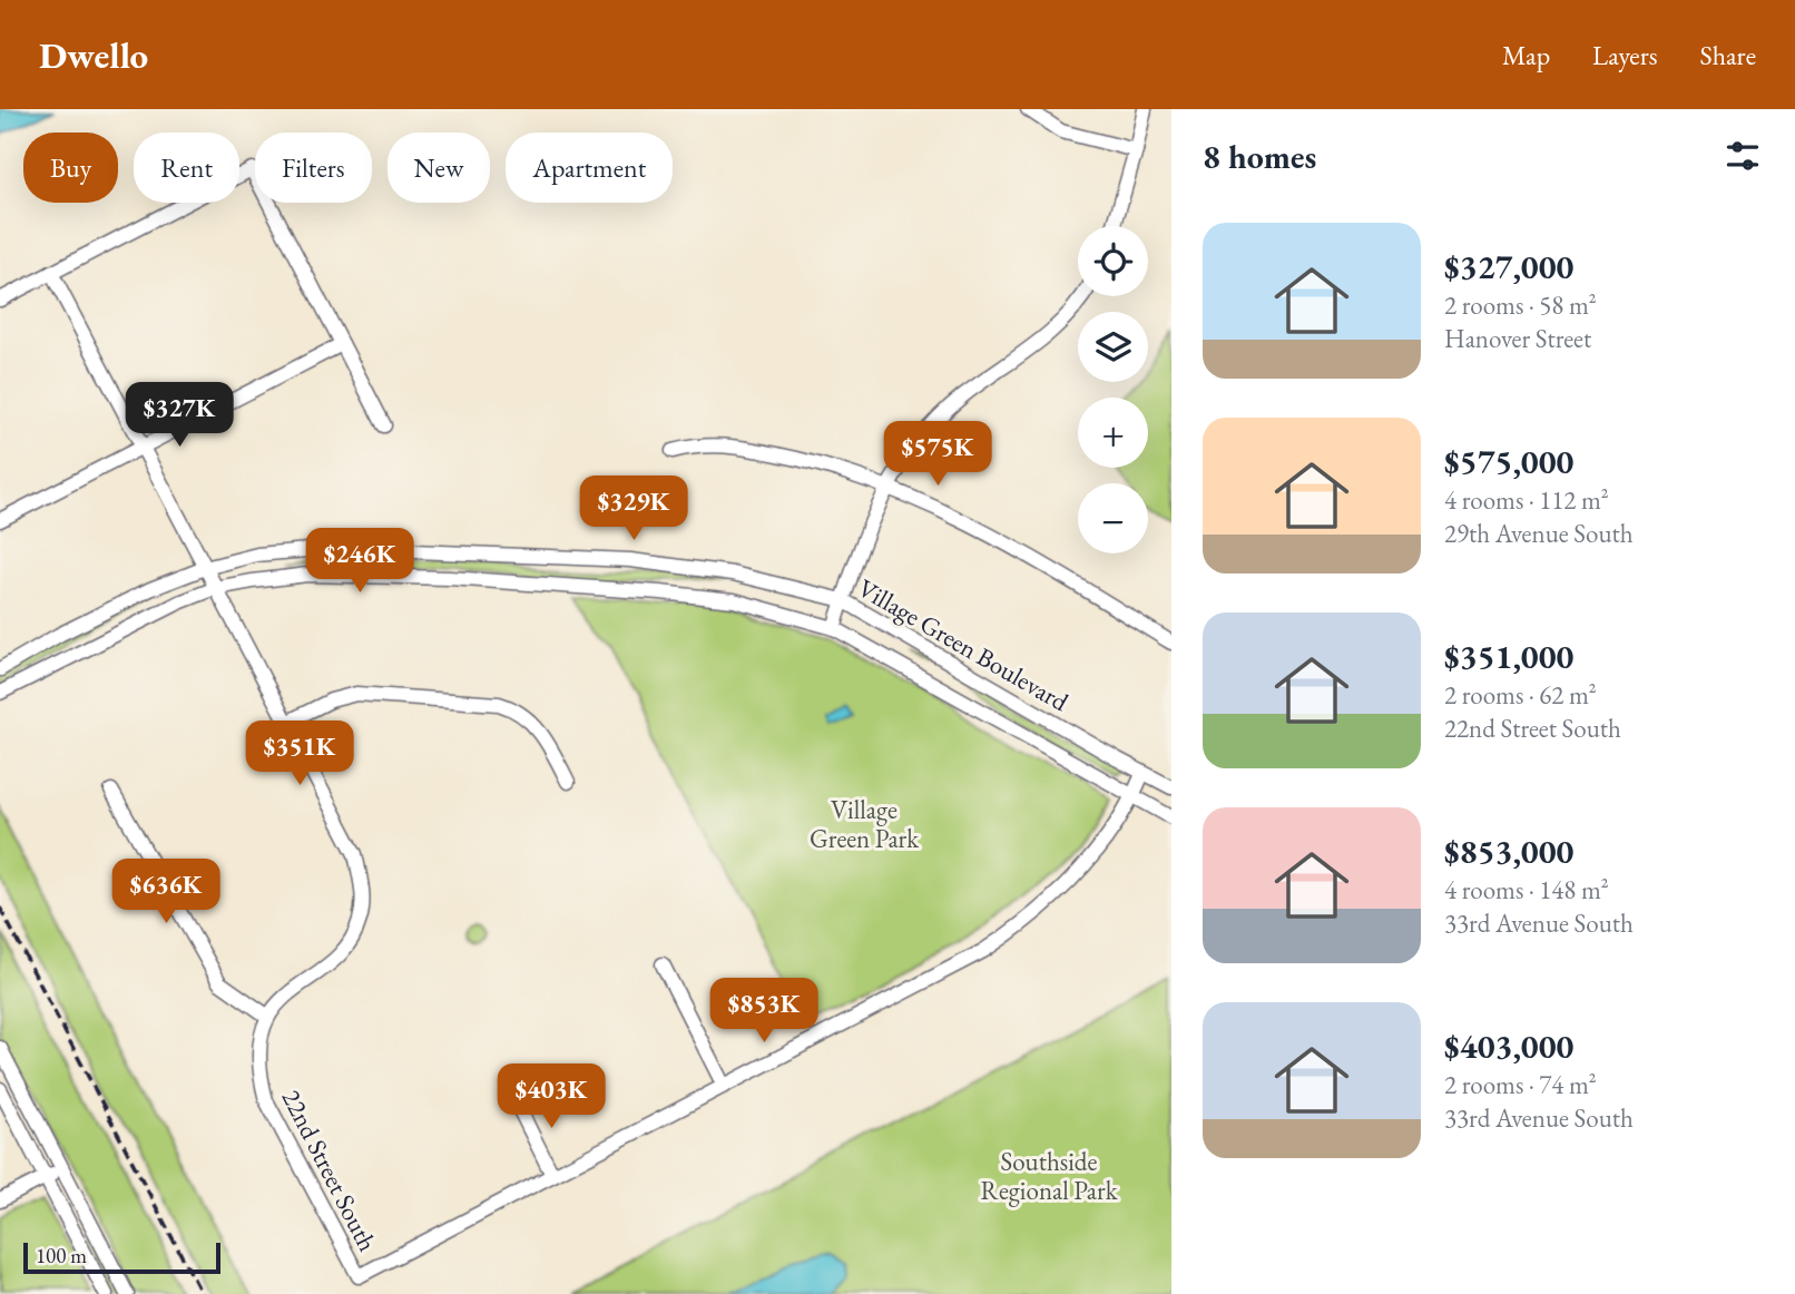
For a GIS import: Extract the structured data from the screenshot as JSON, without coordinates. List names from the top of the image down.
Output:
{
  "streets": {
    "street": ["Village Green Boulevard", "22nd Street South"]
  },
  "crossings": [
    ["Village Green Boulevard", "22nd Street South"]
  ],
  "parks": ["Village Green Park", "Southside Regional Park"],
  "scale_bar": "100 m",
  "page": {
    "header": "Dwello",
    "nav": ["Map", "Layers", "Share"],
    "heading": "8 homes",
    "chip": [
      "Buy",
      "Rent",
      "Filters",
      "New",
      "Apartment"
    ],
    "list": [
      {
        "name": "$327,000",
        "note": "2 rooms · 58 m² · Hanover Street"
      },
      {
        "name": "$575,000",
        "note": "4 rooms · 112 m² · 29th Avenue South"
      },
      {
        "name": "$351,000",
        "note": "2 rooms · 62 m² · 22nd Street South"
      },
      {
        "name": "$853,000",
        "note": "4 rooms · 148 m² · 33rd Avenue South"
      },
      {
        "name": "$403,000",
        "note": "2 rooms · 74 m² · 33rd Avenue South"
      }
    ],
    "map_buttons": ["+", "−"],
    "price": [
      "$327K",
      "$575K",
      "$329K",
      "$246K",
      "$351K",
      "$636K",
      "$853K",
      "$403K"
    ],
    "scale": "100 m"
  }
}
